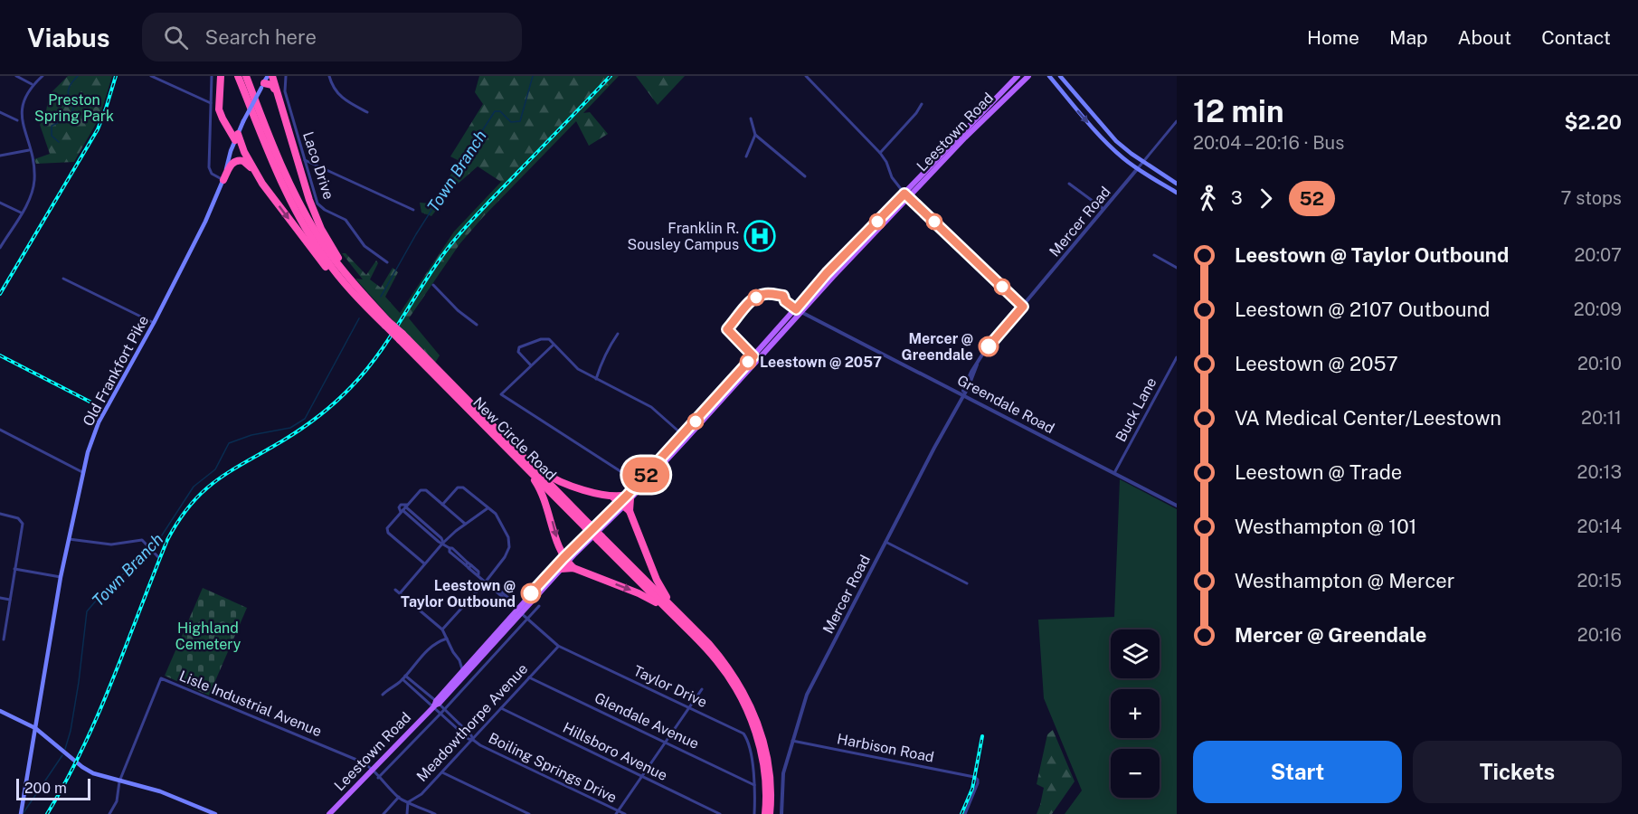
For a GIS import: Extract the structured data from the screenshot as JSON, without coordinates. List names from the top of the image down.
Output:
{
  "streets": {
    "highway": ["New Circle Road"],
    "main road": ["Leestown Road", "Old Frankfort Pike"],
    "street": [
      "Laco Drive",
      "Mercer Road",
      "Greendale Road",
      "Buck Lane",
      "Taylor Drive",
      "Lisle Industrial Avenue",
      "Glendale Avenue",
      "Meadowthorpe Avenue",
      "Harbison Road",
      "Hillsboro Avenue",
      "Boiling Springs Drive"
    ]
  },
  "crossings": [
    ["Leestown Road", "Greendale Road"],
    ["Leestown Road", "Taylor Drive"],
    ["Leestown Road", "Lisle Industrial Avenue"],
    ["Leestown Road", "Boiling Springs Drive"],
    ["Mercer Road", "Greendale Road"],
    ["Mercer Road", "Harbison Road"],
    ["Greendale Road", "Buck Lane"],
    ["Taylor Drive", "Glendale Avenue"],
    ["Taylor Drive", "Meadowthorpe Avenue"],
    ["Glendale Avenue", "Meadowthorpe Avenue"],
    ["Meadowthorpe Avenue", "Hillsboro Avenue"],
    ["Meadowthorpe Avenue", "Boiling Springs Drive"]
  ],
  "water": ["Town Branch"],
  "parks": ["Preston Spring Park", "Highland Cemetery"],
  "places": {
    "hospital": ["Franklin R. Sousley Campus"],
    "other": ["Mercer @ Greendale", "Leestown @ 2057", "Leestown @ Taylor Outbound"]
  },
  "lines": ["bus line 52"],
  "scale_bar": "200 m",
  "page": {
    "header": "Viabus",
    "search": "Search here",
    "nav": [
      "Home",
      "Map",
      "About",
      "Contact"
    ],
    "on_map": "52",
    "heading": ["12 min", "20:04 – 20:16 · Bus", "$2.20"],
    "legs": ["3", "52", "7 stops"],
    "list": [
      {
        "name": "Leestown @ Taylor Outbound",
        "value": "20:07"
      },
      {
        "name": "Leestown @ 2107 Outbound",
        "value": "20:09"
      },
      {
        "name": "Leestown @ 2057",
        "value": "20:10"
      },
      {
        "name": "VA Medical Center/Leestown",
        "value": "20:11"
      },
      {
        "name": "Leestown @ Trade",
        "value": "20:13"
      },
      {
        "name": "Westhampton @ 101",
        "value": "20:14"
      },
      {
        "name": "Westhampton @ Mercer",
        "value": "20:15"
      },
      {
        "name": "Mercer @ Greendale",
        "value": "20:16"
      }
    ],
    "map_buttons": ["+", "−"],
    "buttons": ["Start", "Tickets"],
    "scale": "200 m"
  }
}
